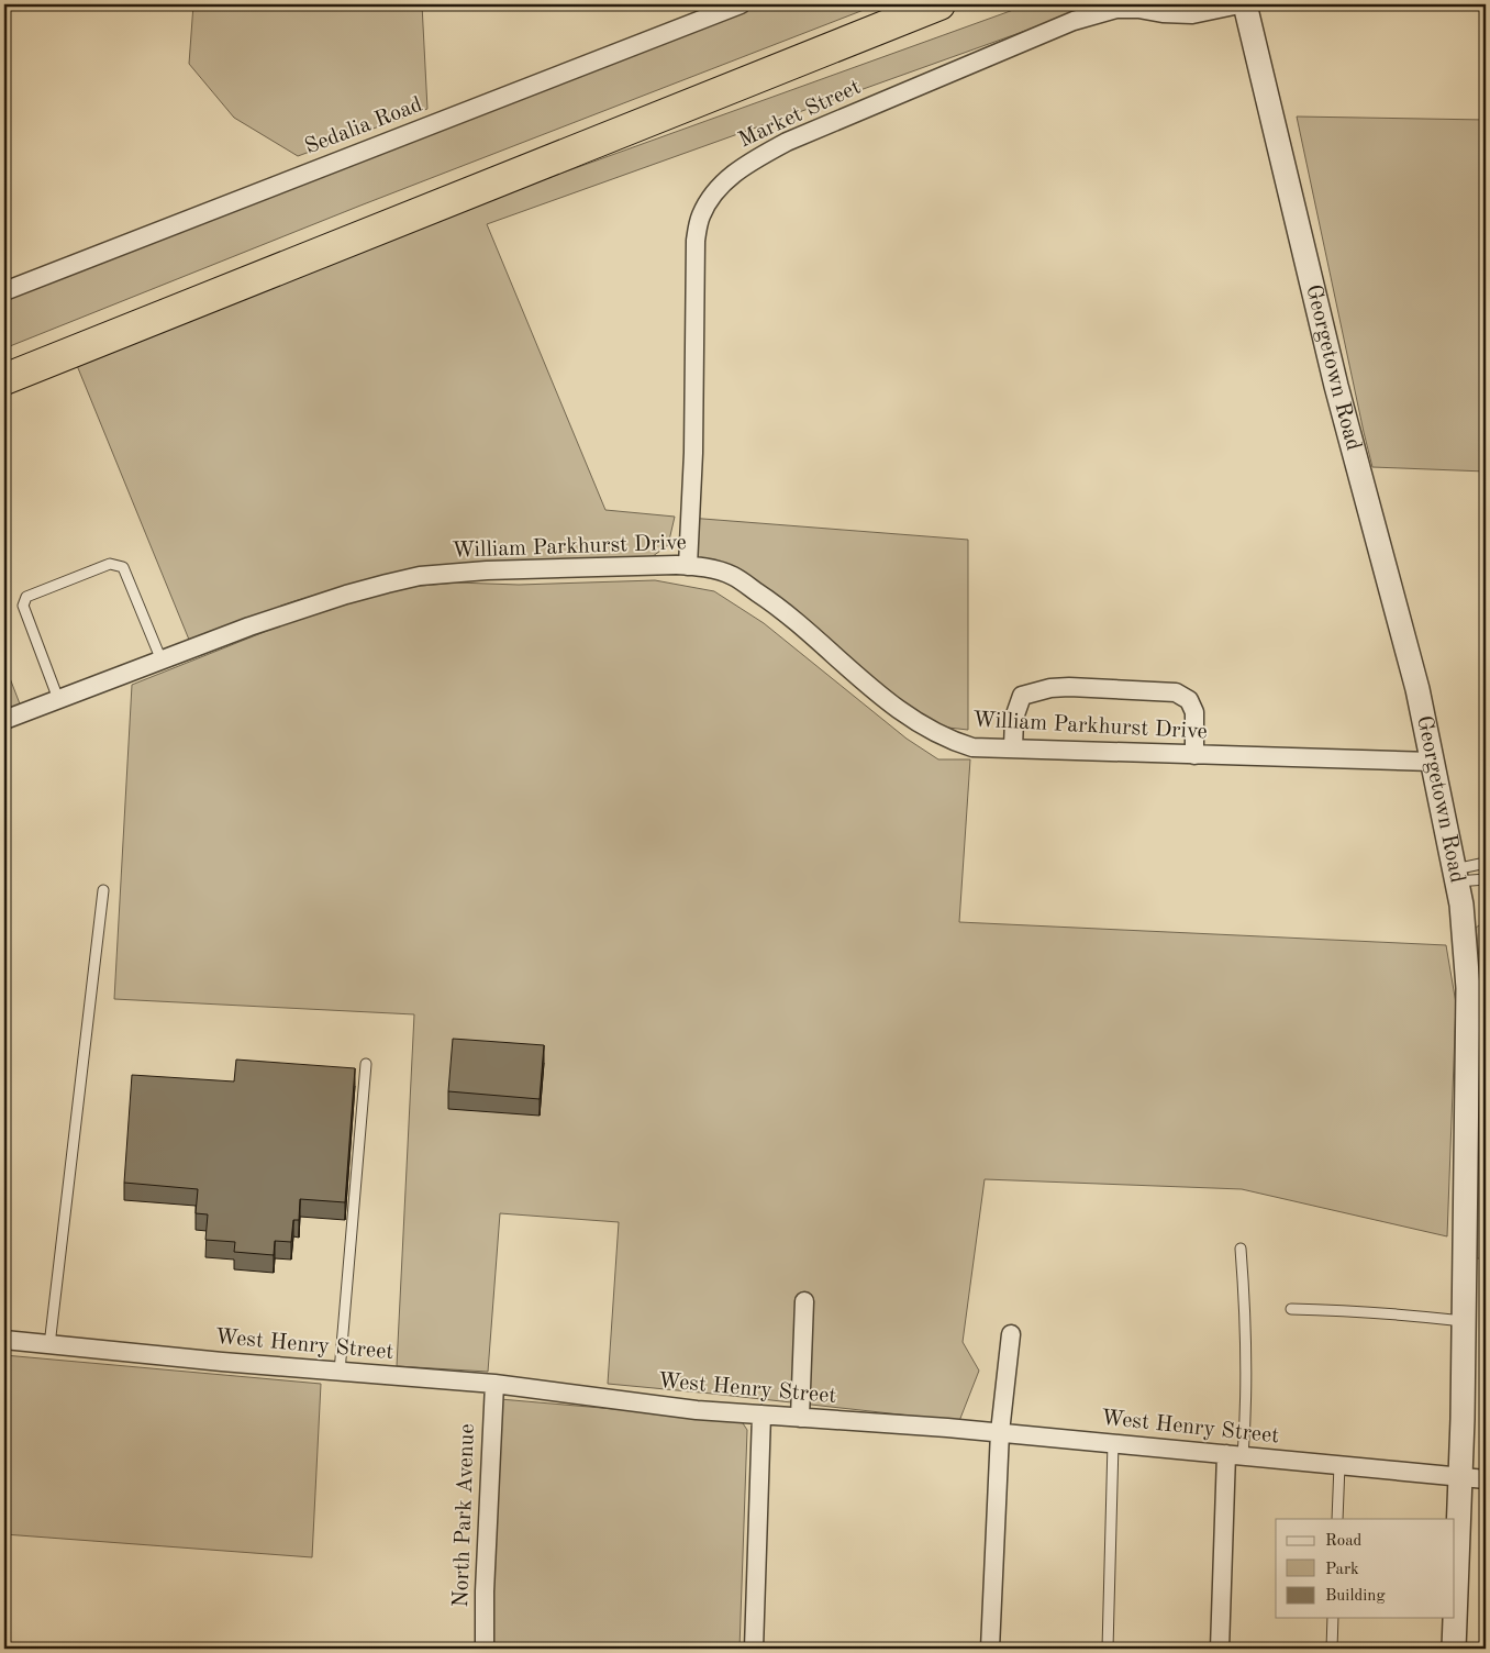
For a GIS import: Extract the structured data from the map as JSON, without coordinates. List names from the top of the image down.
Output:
{
  "streets": {
    "street": [
      "Market Street",
      "Sedalia Road",
      "Georgetown Road",
      "William Parkhurst Drive",
      "West Henry Street",
      "North Park Avenue"
    ]
  },
  "crossings": [
    ["Market Street", "William Parkhurst Drive"],
    ["Georgetown Road", "William Parkhurst Drive"],
    ["Georgetown Road", "West Henry Street"],
    ["West Henry Street", "North Park Avenue"]
  ],
  "legend": ["Road", "Park", "Building"]
}
